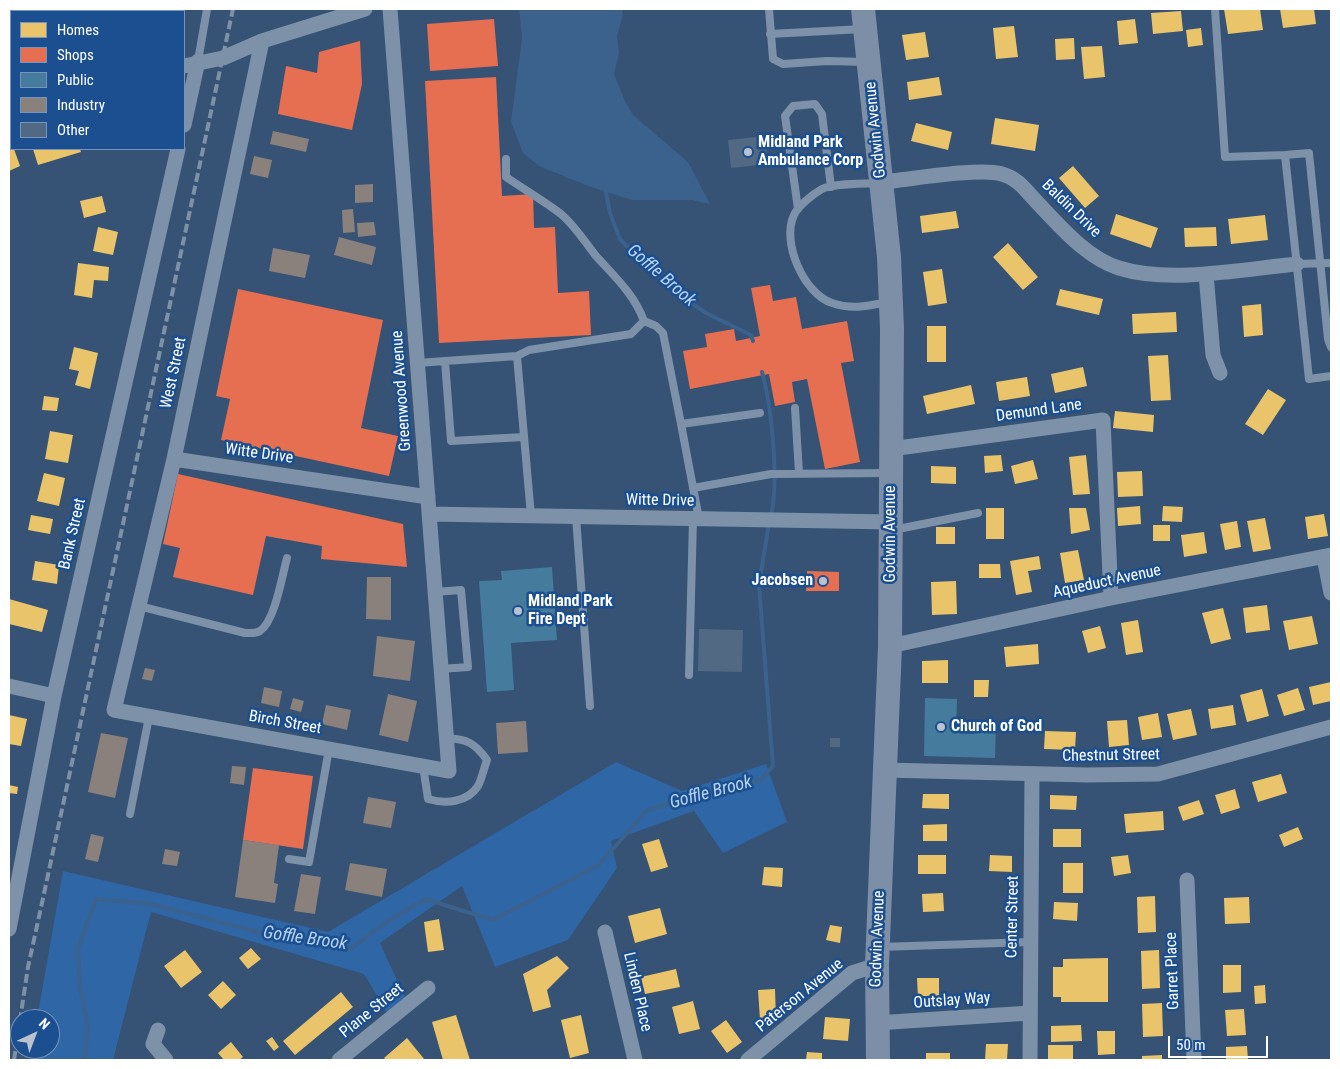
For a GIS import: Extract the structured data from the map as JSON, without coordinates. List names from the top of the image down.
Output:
{
  "streets": {
    "main road": ["Godwin Avenue"],
    "street": [
      "Baldin Drive",
      "West Street",
      "Greenwood Avenue",
      "Demund Lane",
      "Witte Drive",
      "Bank Street",
      "Aqueduct Avenue",
      "Birch Street",
      "Chestnut Street",
      "Center Street",
      "Garret Place",
      "Linden Place",
      "Paterson Avenue",
      "Outslay Way",
      "Plane Street"
    ]
  },
  "crossings": [
    ["Godwin Avenue", "Baldin Drive"],
    ["Godwin Avenue", "Demund Lane"],
    ["Godwin Avenue", "Witte Drive"],
    ["Godwin Avenue", "Aqueduct Avenue"],
    ["Godwin Avenue", "Chestnut Street"],
    ["Godwin Avenue", "Paterson Avenue"],
    ["Godwin Avenue", "Outslay Way"],
    ["West Street", "Witte Drive"],
    ["West Street", "Birch Street"],
    ["Greenwood Avenue", "Witte Drive"],
    ["Greenwood Avenue", "Birch Street"],
    ["Demund Lane", "Aqueduct Avenue"],
    ["Chestnut Street", "Center Street"],
    ["Center Street", "Outslay Way"]
  ],
  "water": ["Goffle Brook"],
  "places": [
    "Midland Park Ambulance Corp",
    "Jacobsen",
    "Midland Park Fire Dept",
    "Church of God"
  ],
  "legend": [
    "Homes",
    "Shops",
    "Public",
    "Industry",
    "Other"
  ],
  "scale_bar": "50 m",
  "north": "top right"
}
